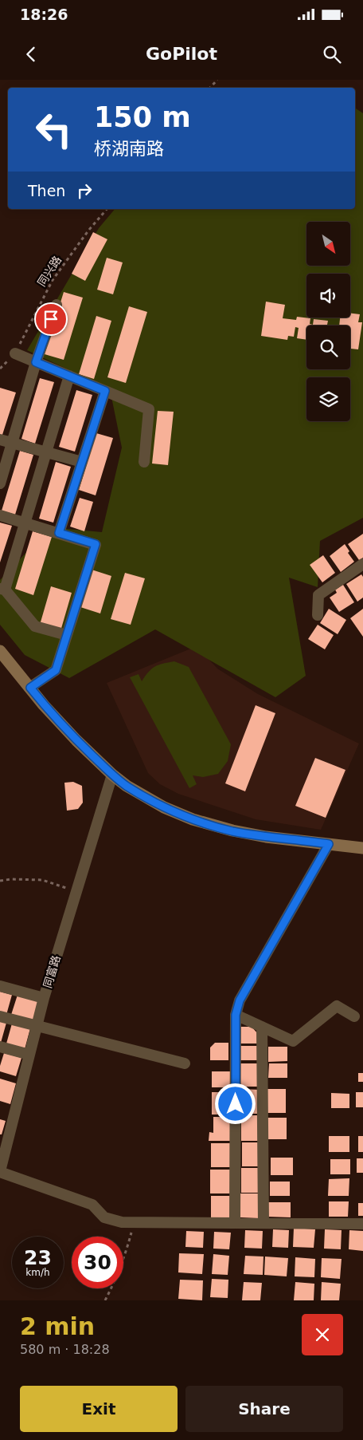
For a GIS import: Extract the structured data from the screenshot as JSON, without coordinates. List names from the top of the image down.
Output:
{
  "streets": {
    "street": ["同富路"],
    "path": ["同兴路"]
  },
  "north": "bottom right",
  "page": {
    "status": "18:26",
    "header": "GoPilot",
    "turn": ["150 m", "桥湖南路"],
    "then": "Then",
    "speed": "23 km/h",
    "limit": "30",
    "heading": ["2 min", "580 m · 18:28"],
    "buttons": ["Exit", "Share"]
  }
}
